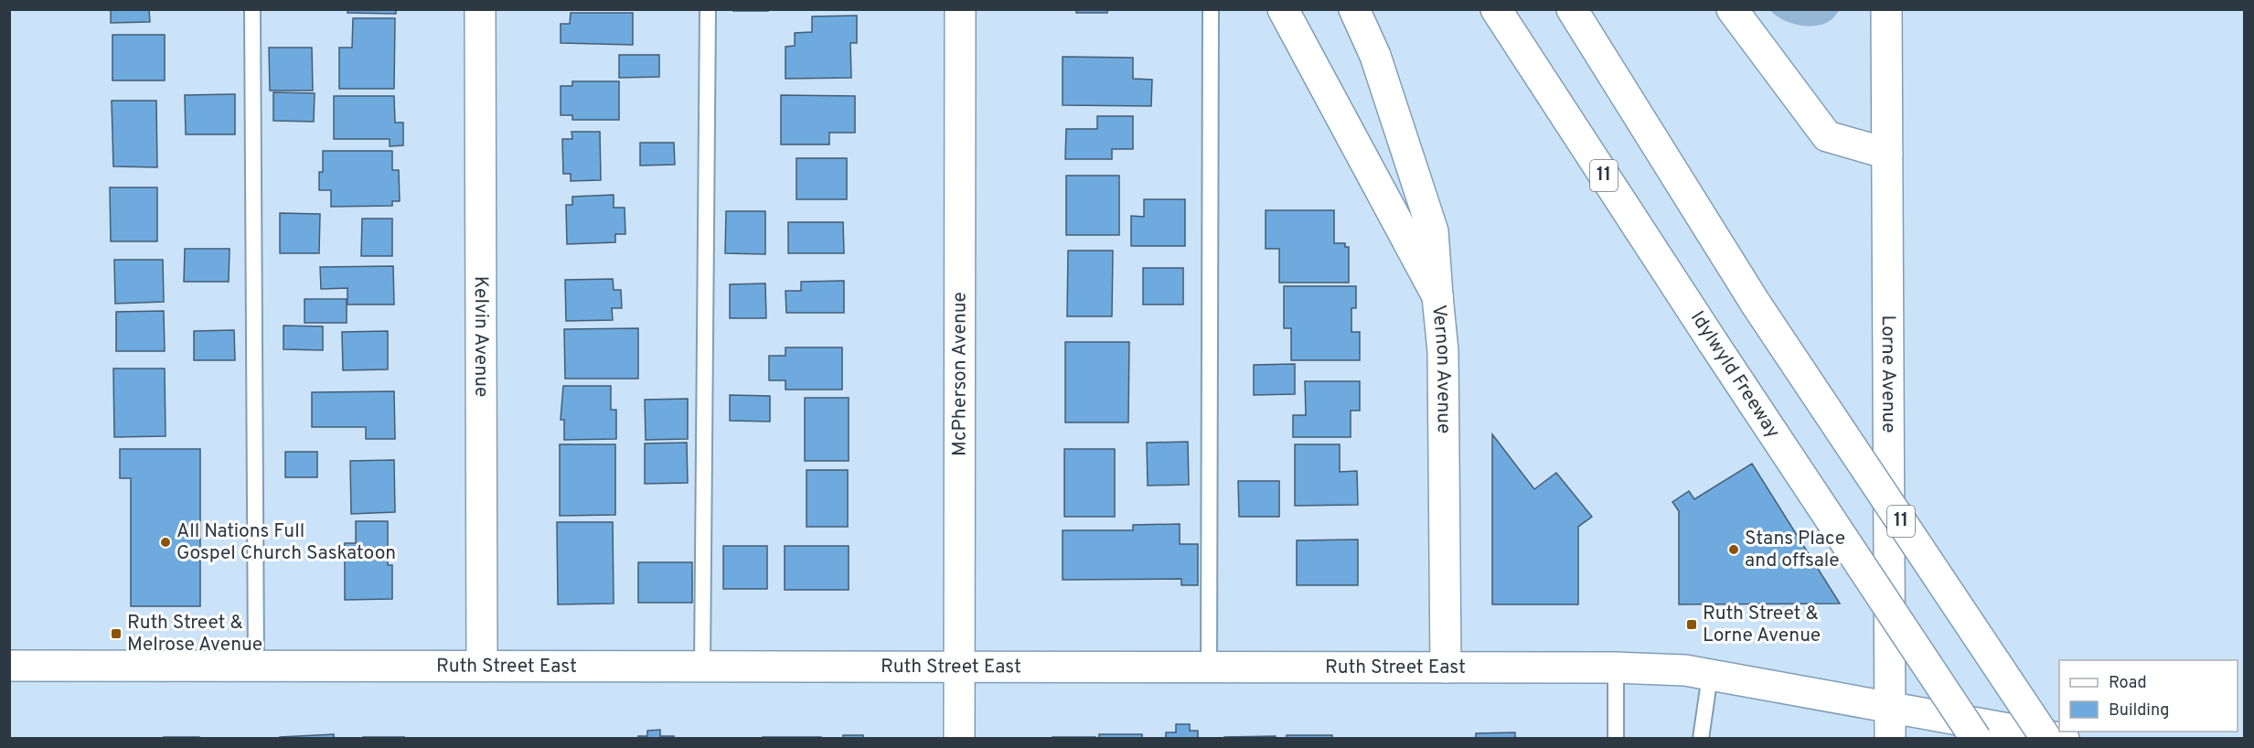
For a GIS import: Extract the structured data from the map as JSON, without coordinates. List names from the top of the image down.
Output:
{
  "streets": {
    "main road": [
      "11",
      "Kelvin Avenue",
      "Vernon Avenue",
      "McPherson Avenue",
      "Lorne Avenue",
      "Idylwyld Freeway",
      "Ruth Street East"
    ]
  },
  "crossings": [
    ["Kelvin Avenue", "Ruth Street East"],
    ["Vernon Avenue", "Ruth Street East"],
    ["McPherson Avenue", "Ruth Street East"],
    ["Lorne Avenue", "Ruth Street East"]
  ],
  "places": {
    "other": ["All Nations Full Gospel Church Saskatoon", "Stans Place and offsale"],
    "transit": ["Ruth Street & Lorne Avenue", "Ruth Street & Melrose Avenue"]
  },
  "legend": ["Road", "Building"]
}
